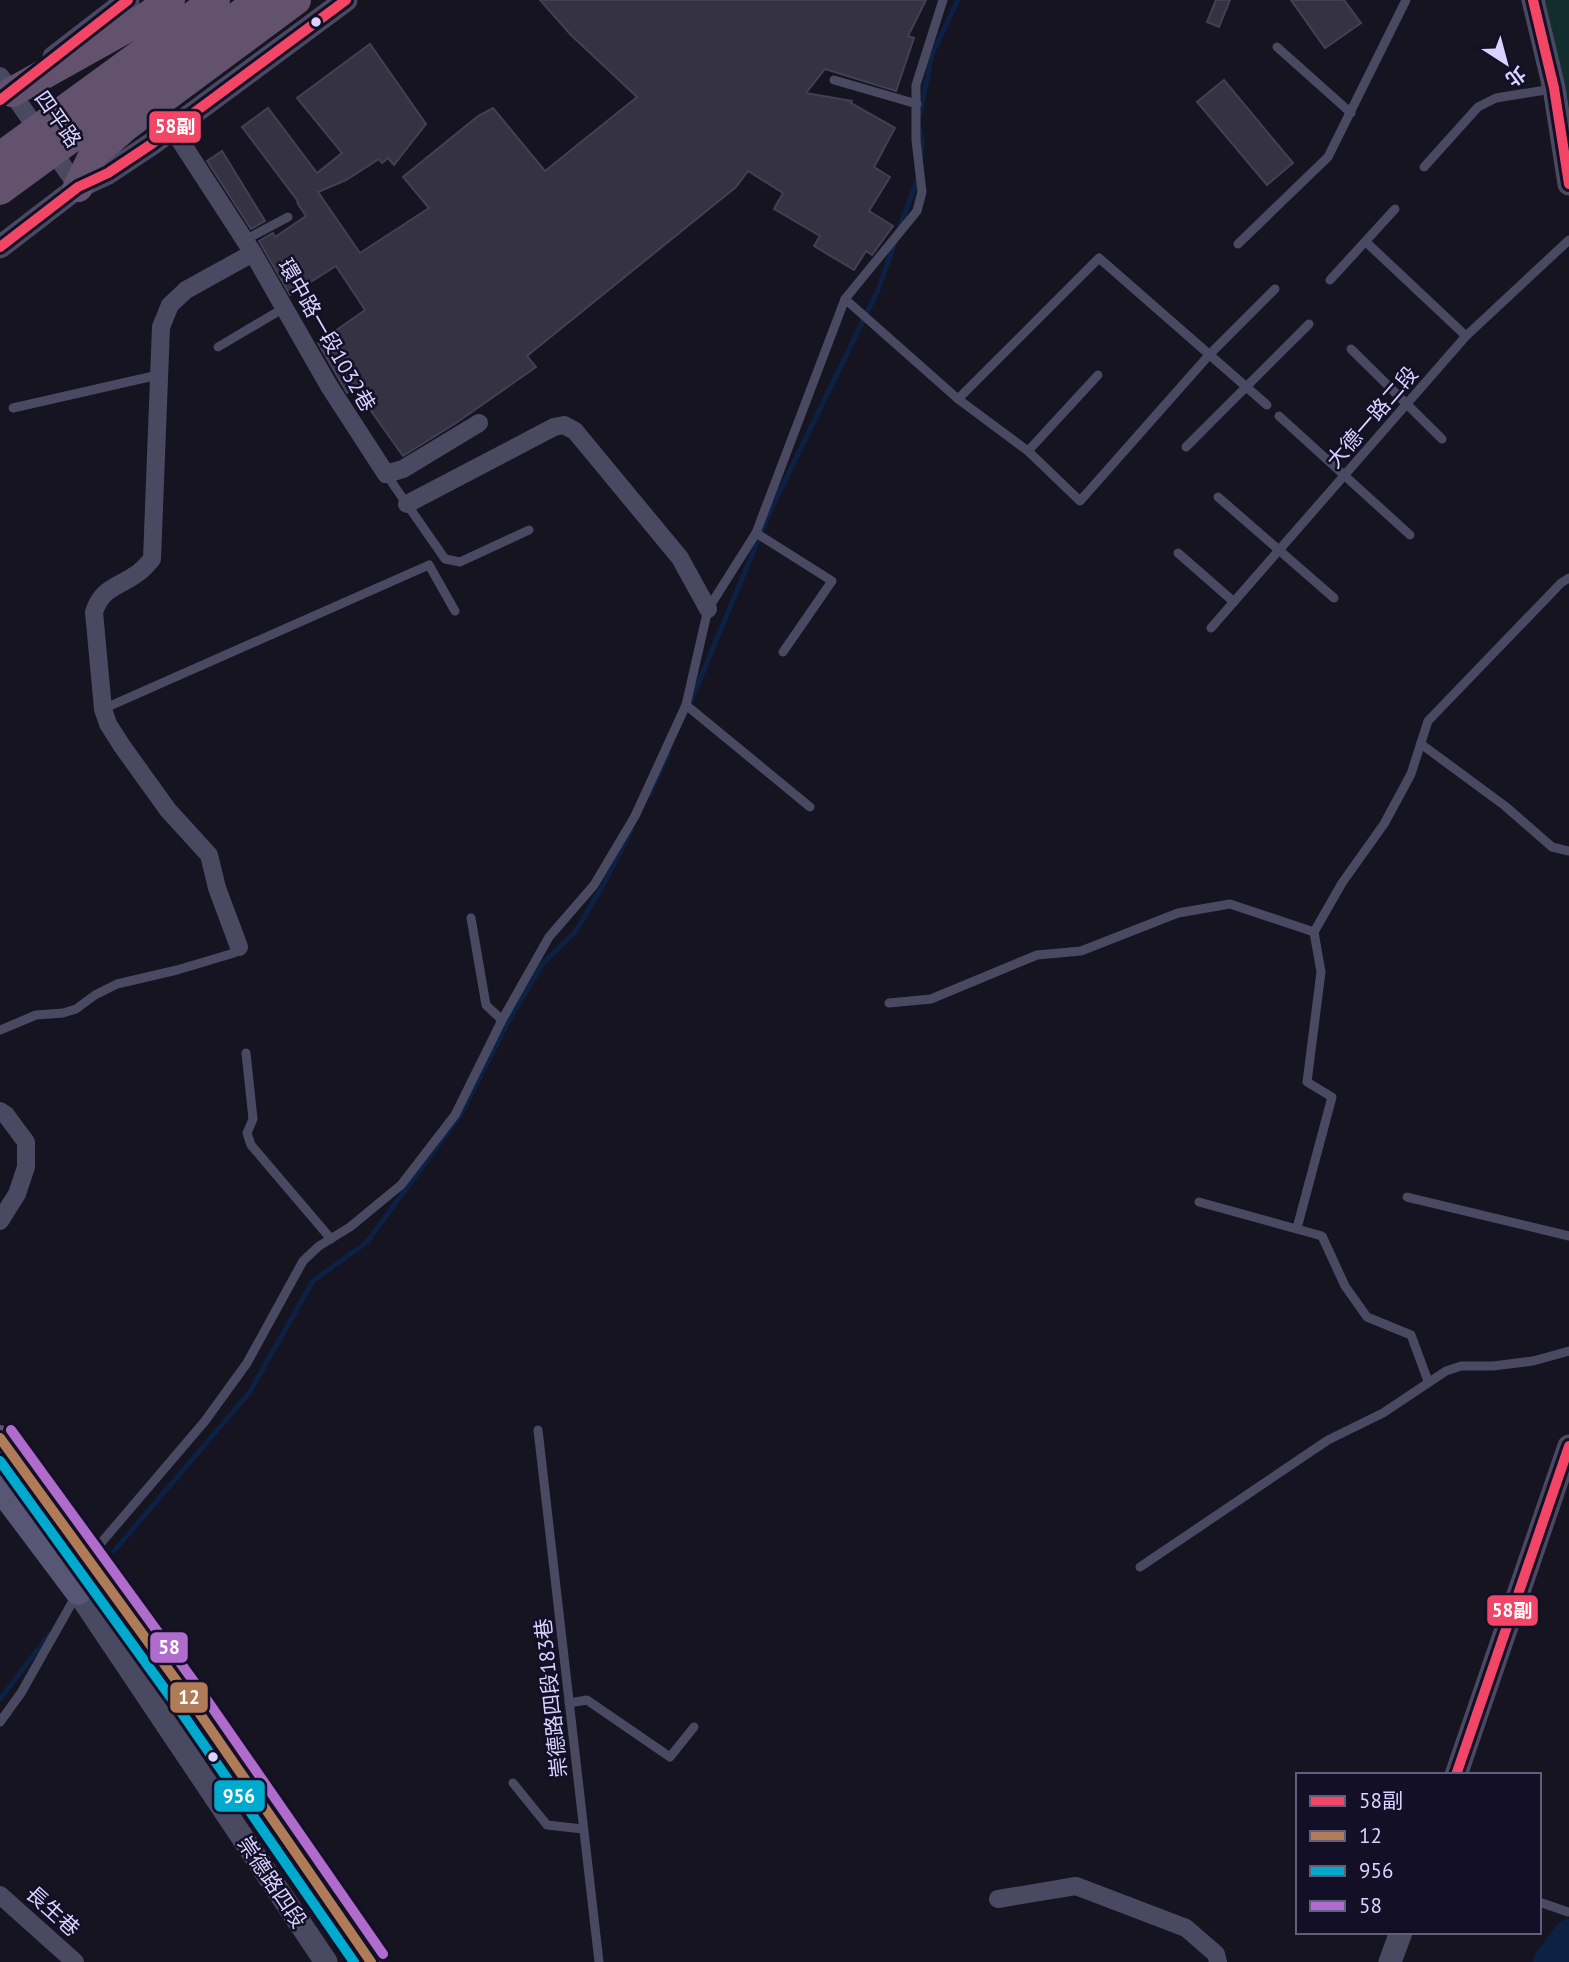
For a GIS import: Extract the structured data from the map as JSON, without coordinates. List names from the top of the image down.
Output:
{
  "streets": {
    "street": [
      "四平路",
      "環中路一段1032巷",
      "崇德路四段",
      "長生巷"
    ],
    "lane": ["大德一路二段", "崇德路四段183巷"]
  },
  "lines": [
    "transit line 58副",
    "transit line 58",
    "transit line 12",
    "transit line 956"
  ],
  "legend": [
    "58副",
    "12",
    "956",
    "58"
  ],
  "north": "bottom right"
}
